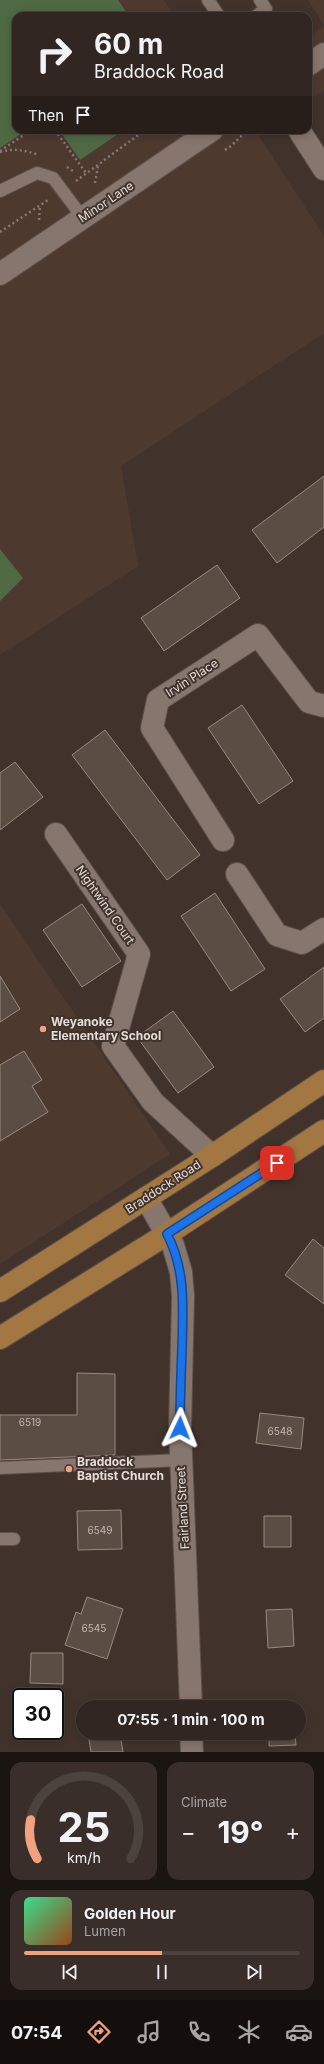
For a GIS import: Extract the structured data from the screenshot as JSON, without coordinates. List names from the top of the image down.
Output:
{
  "streets": {
    "main road": ["Braddock Road"],
    "street": [
      "Minor Lane",
      "Irvin Place",
      "Nightwind Court",
      "Fairland Street"
    ]
  },
  "crossings": [
    ["Nightwind Court", "Braddock Road"],
    ["Braddock Road", "Fairland Street"]
  ],
  "places": ["Weyanoke Elementary School", "Braddock Baptist Church"],
  "house_numbers": [
    "6519",
    "6548",
    "6549",
    "6545"
  ],
  "page": {
    "turn": ["60 m", "Braddock Road"],
    "then": "Then",
    "limit": "30",
    "trip": "07:55 · 1 min · 100 m",
    "tile": "Climate",
    "heat": ["−", "19°", "+"],
    "song": ["Golden Hour", "Lumen"],
    "tabs": "07:54",
    "gauge": ["25", "km/h"]
  }
}
